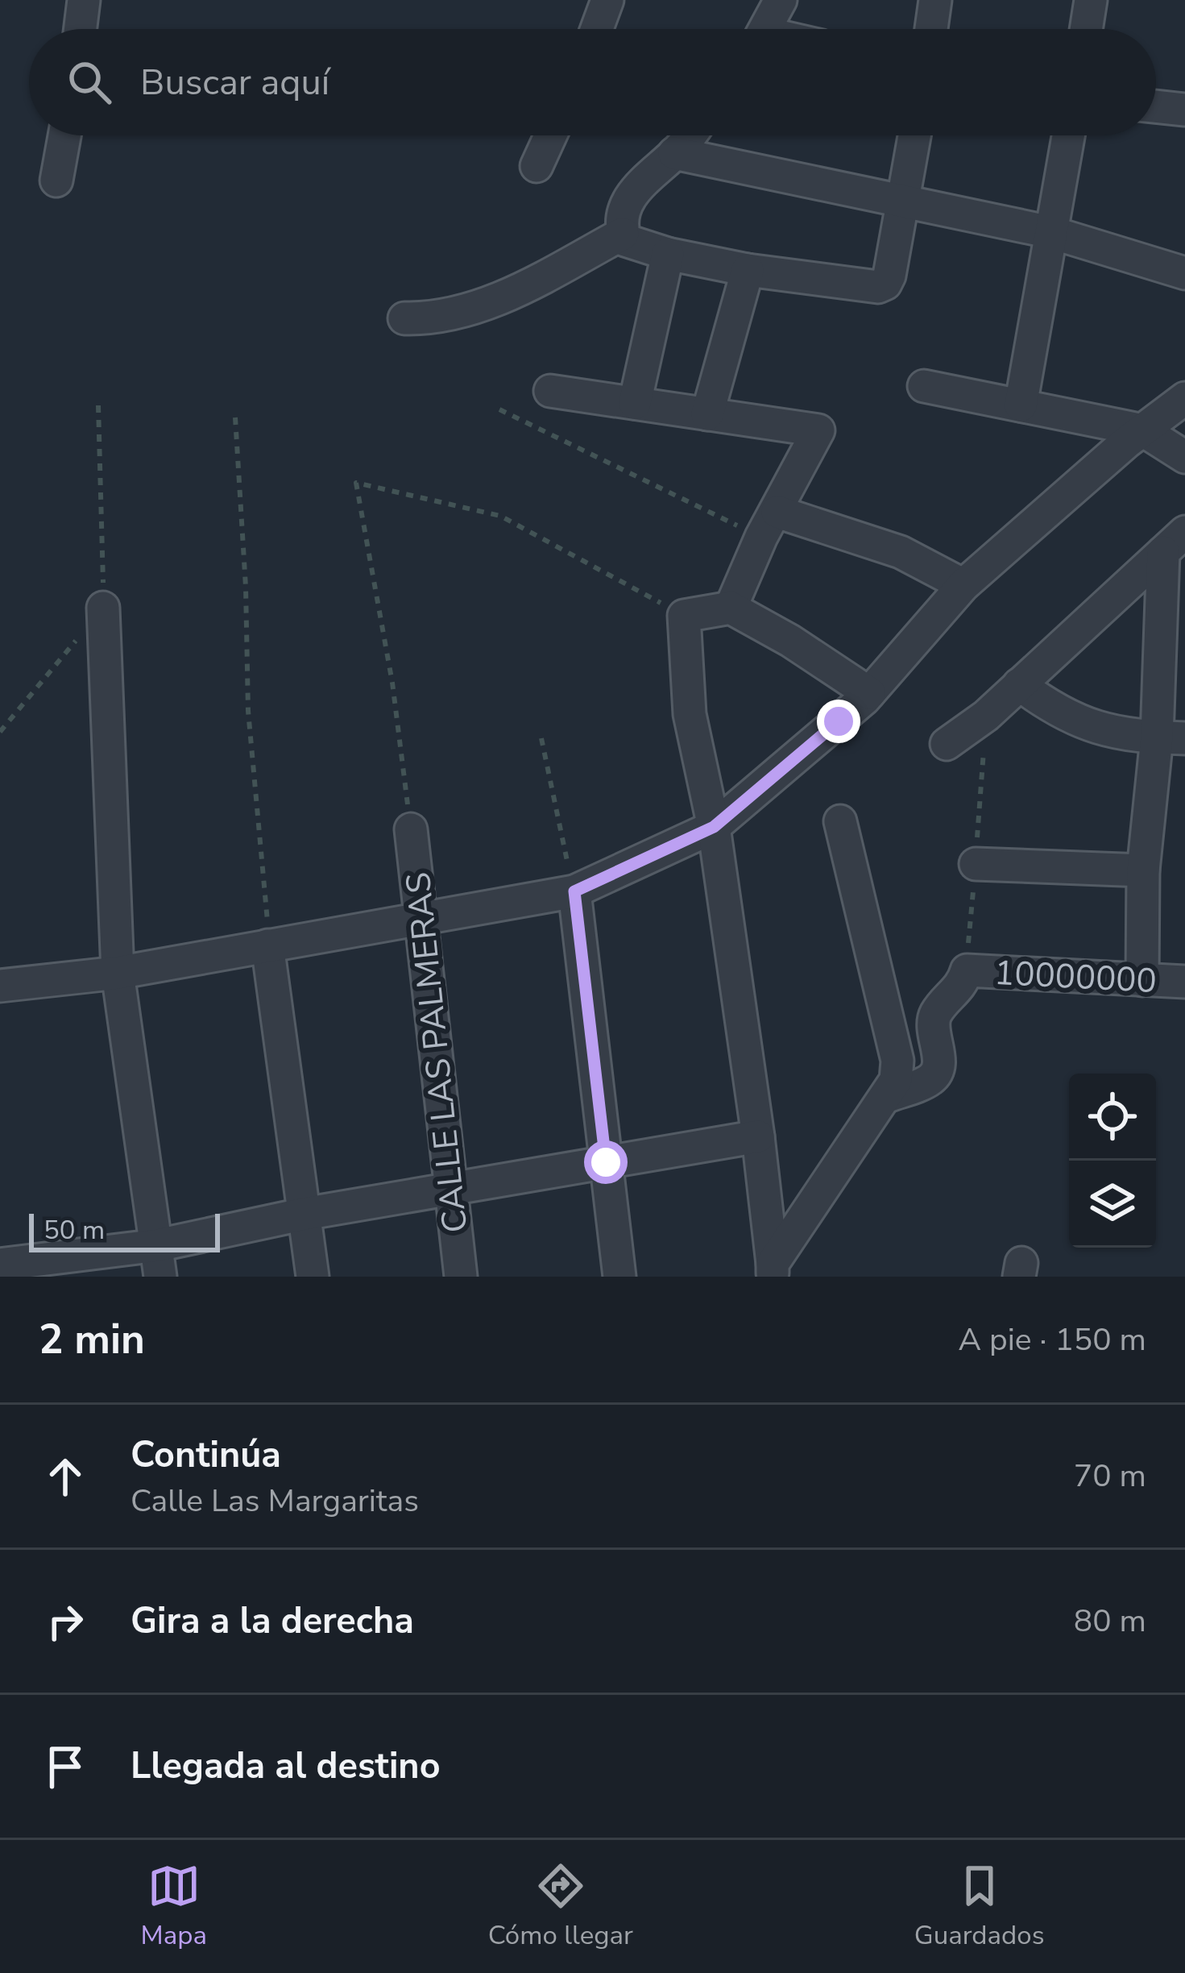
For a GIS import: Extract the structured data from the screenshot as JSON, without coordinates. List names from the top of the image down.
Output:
{
  "streets": {
    "street": ["10000000", "CALLE LAS PALMERAS"]
  },
  "scale_bar": "50 m",
  "page": {
    "search": "Buscar aquí",
    "scale": "50 m",
    "heading": ["2 min", "A pie · 150 m"],
    "list": [
      ["Continúa", "Calle Las Margaritas", "70 m"],
      ["Gira a la derecha", "80 m"],
      "Llegada al destino"
    ],
    "nav": ["Mapa", "Cómo llegar", "Guardados"]
  }
}
